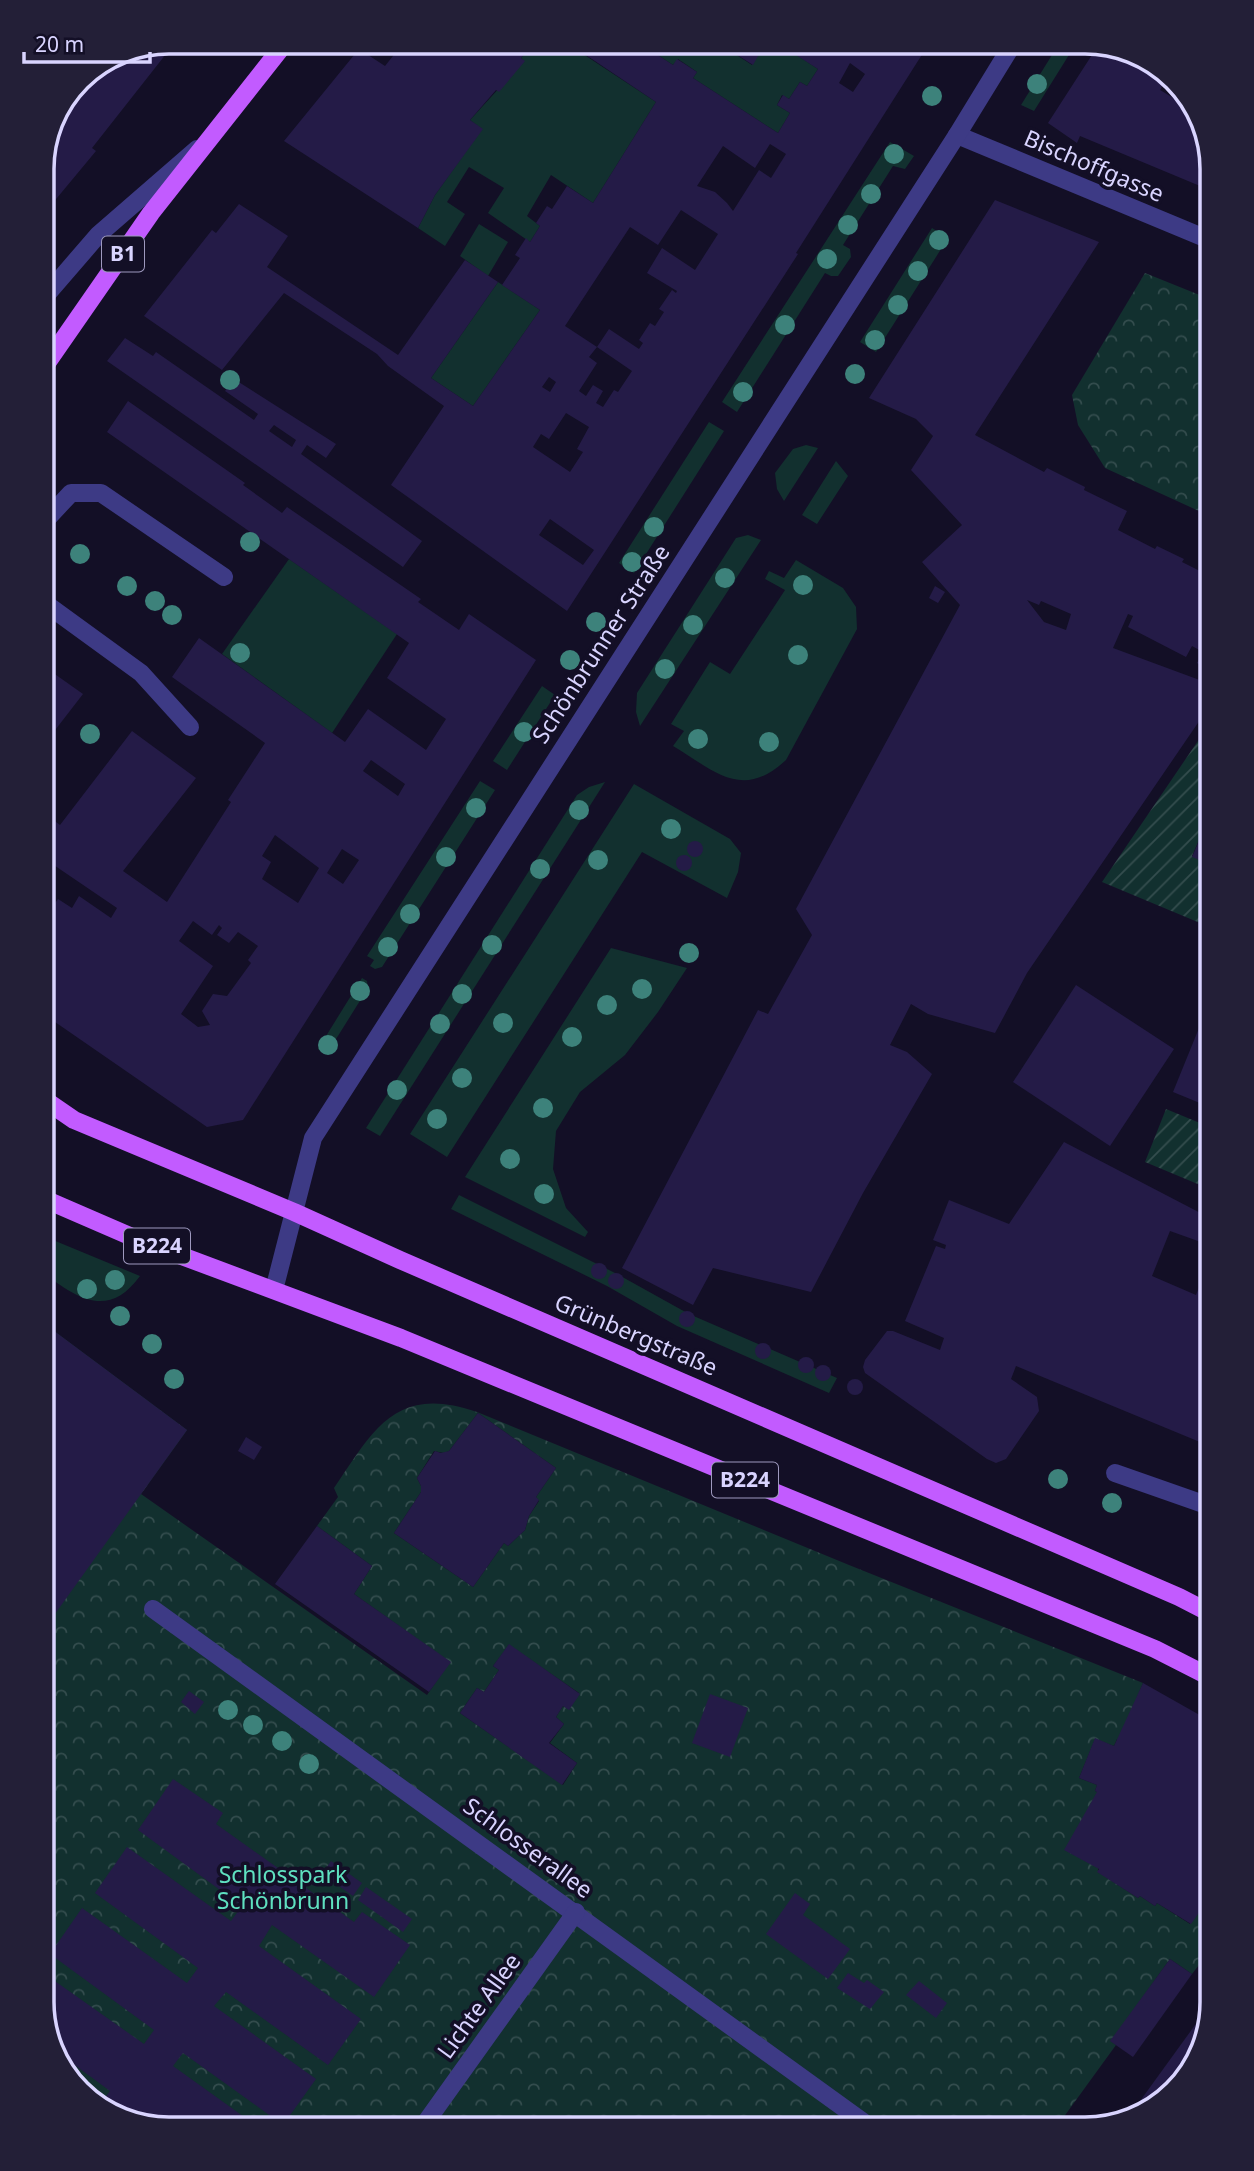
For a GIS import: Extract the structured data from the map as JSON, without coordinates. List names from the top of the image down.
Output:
{
  "streets": {
    "main road": ["B1", "B224", "Grünbergstraße"],
    "street": [
      "Bischoffgasse",
      "Schönbrunner Straße",
      "Schlosserallee",
      "Lichte Allee"
    ]
  },
  "crossings": [
    ["Bischoffgasse", "Schönbrunner Straße"],
    ["Schönbrunner Straße", "B224"],
    ["Schönbrunner Straße", "Grünbergstraße"],
    ["Schlosserallee", "Lichte Allee"]
  ],
  "parks": ["Schlosspark Schönbrunn"],
  "scale_bar": "20 m"
}
